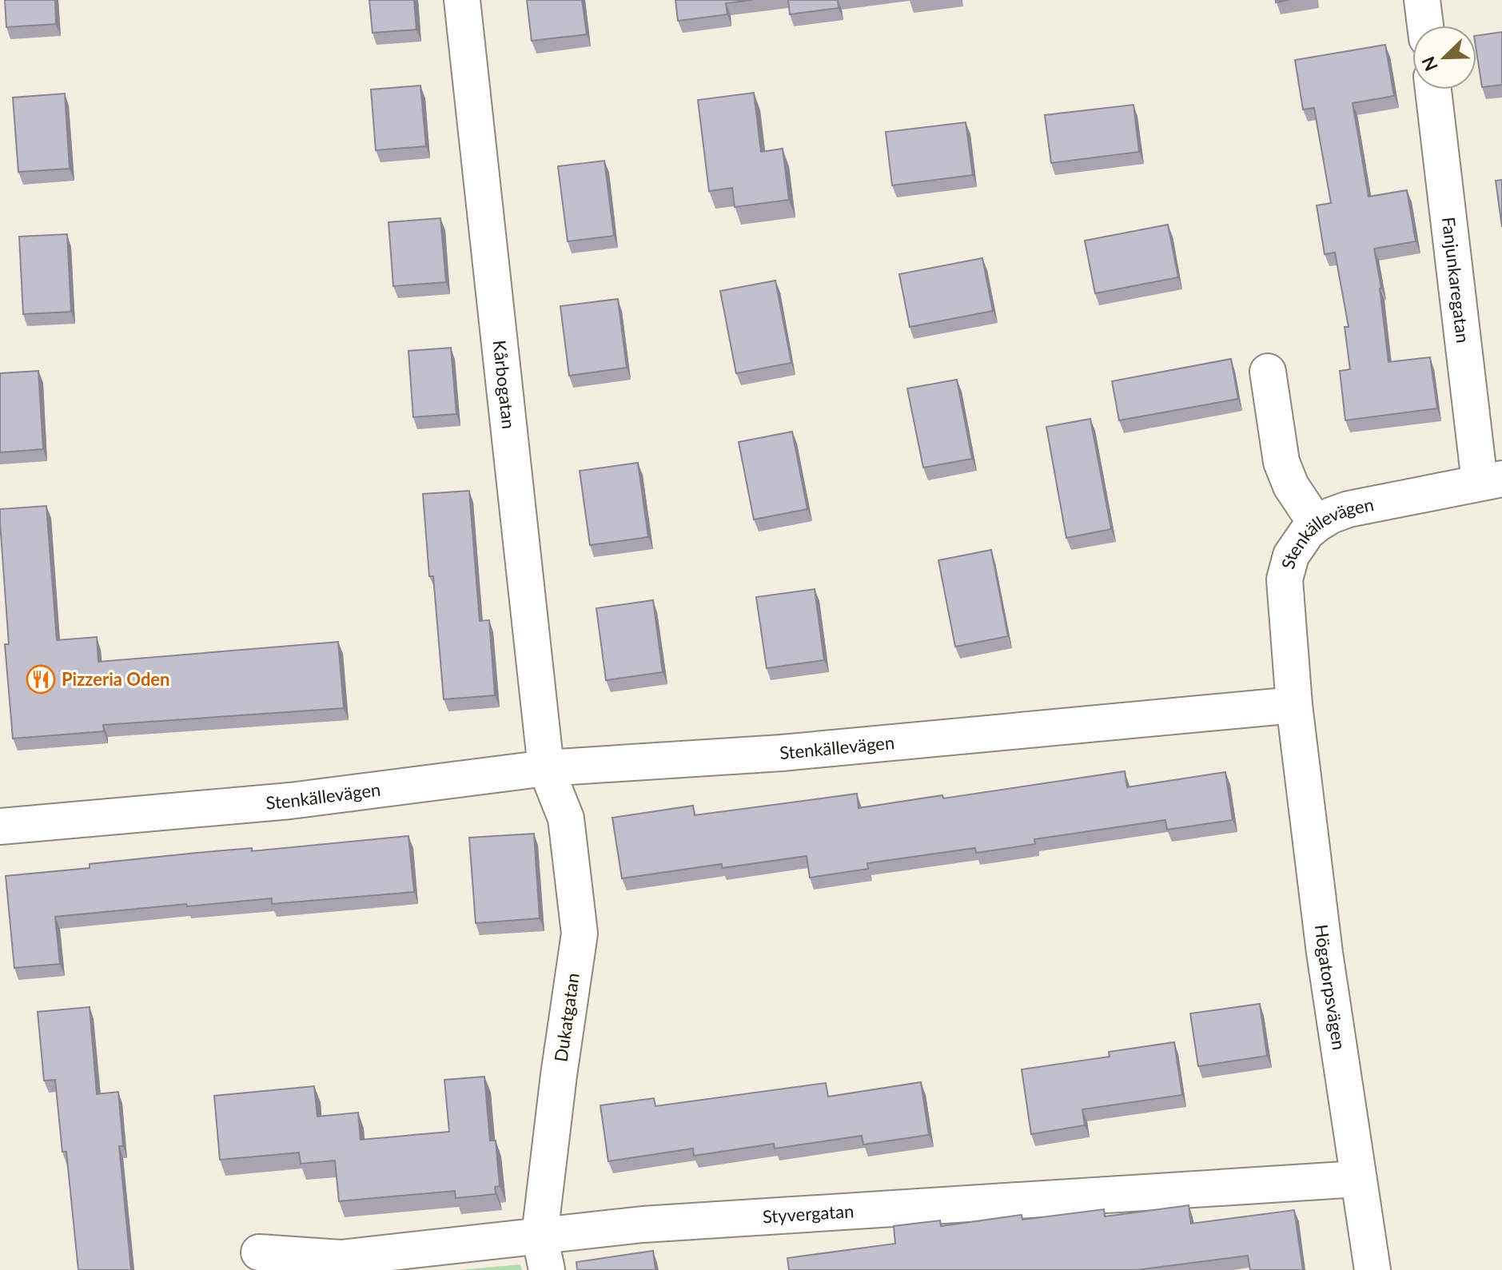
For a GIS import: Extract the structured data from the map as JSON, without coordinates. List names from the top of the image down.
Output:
{
  "streets": {
    "street": [
      "Fanjunkaregatan",
      "Kårbogatan",
      "Stenkällevägen",
      "Högatorpsvägen",
      "Dukatgatan",
      "Styvergatan"
    ]
  },
  "crossings": [
    ["Fanjunkaregatan", "Stenkällevägen"],
    ["Kårbogatan", "Stenkällevägen"],
    ["Kårbogatan", "Dukatgatan"],
    ["Stenkällevägen", "Högatorpsvägen"],
    ["Stenkällevägen", "Dukatgatan"],
    ["Högatorpsvägen", "Styvergatan"],
    ["Dukatgatan", "Styvergatan"]
  ],
  "places": {
    "restaurant": ["Pizzeria Oden"]
  },
  "north": "bottom left"
}
